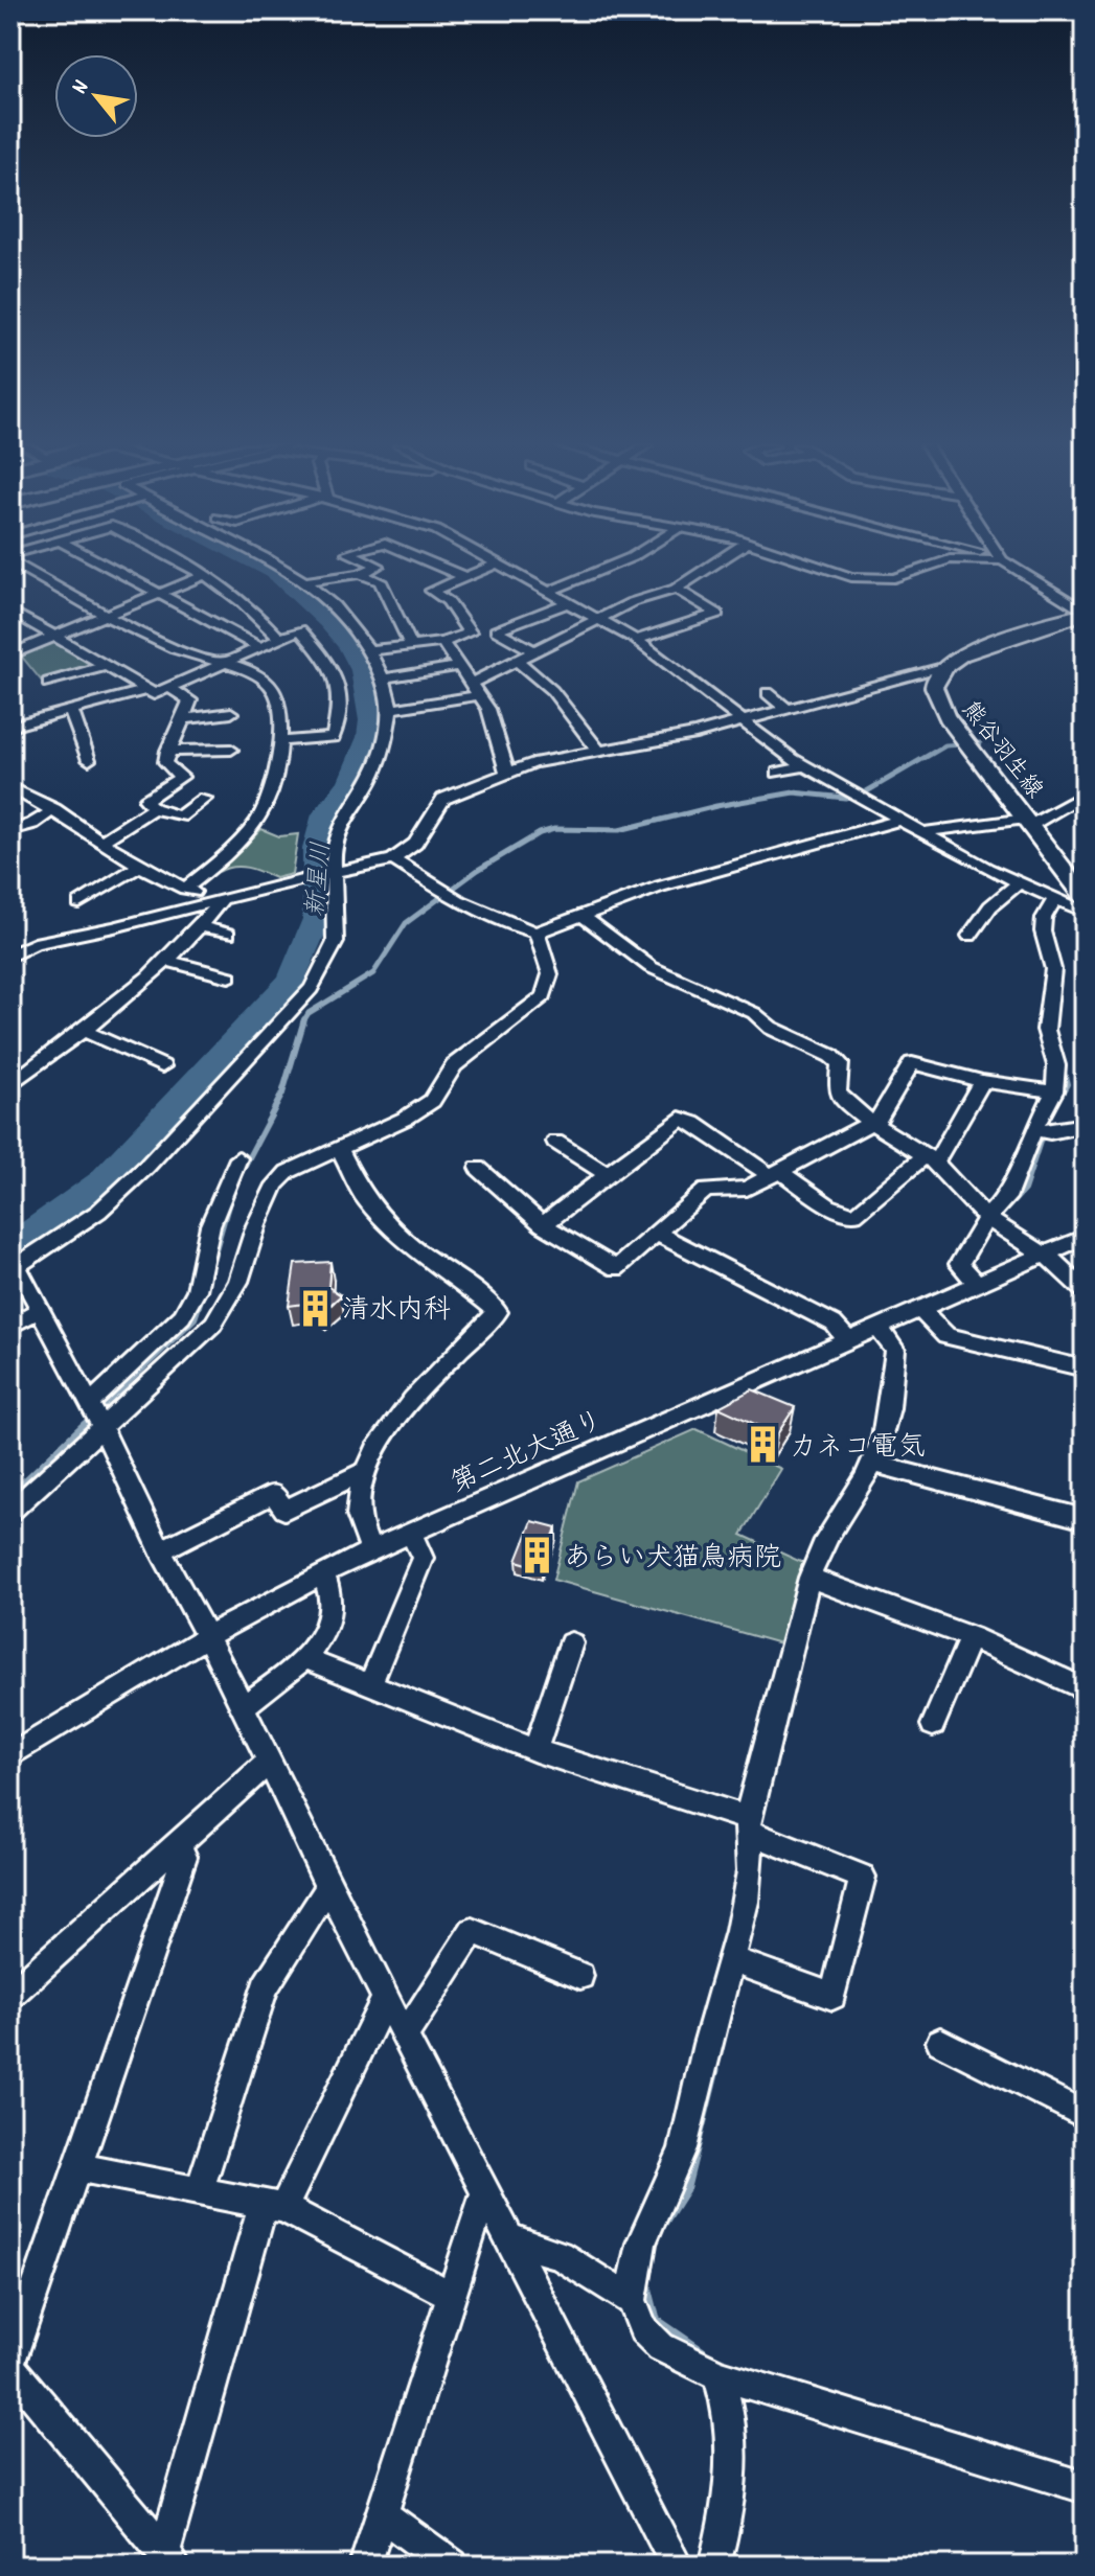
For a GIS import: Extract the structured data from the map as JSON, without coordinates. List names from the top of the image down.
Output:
{
  "streets": {
    "main road": ["熊谷羽生線"],
    "street": ["第二北大通り"]
  },
  "water": ["新星川"],
  "places": {
    "building": ["清水内科", "カネコ電気", "あらい犬猫鳥病院"]
  },
  "north": "top left"
}
